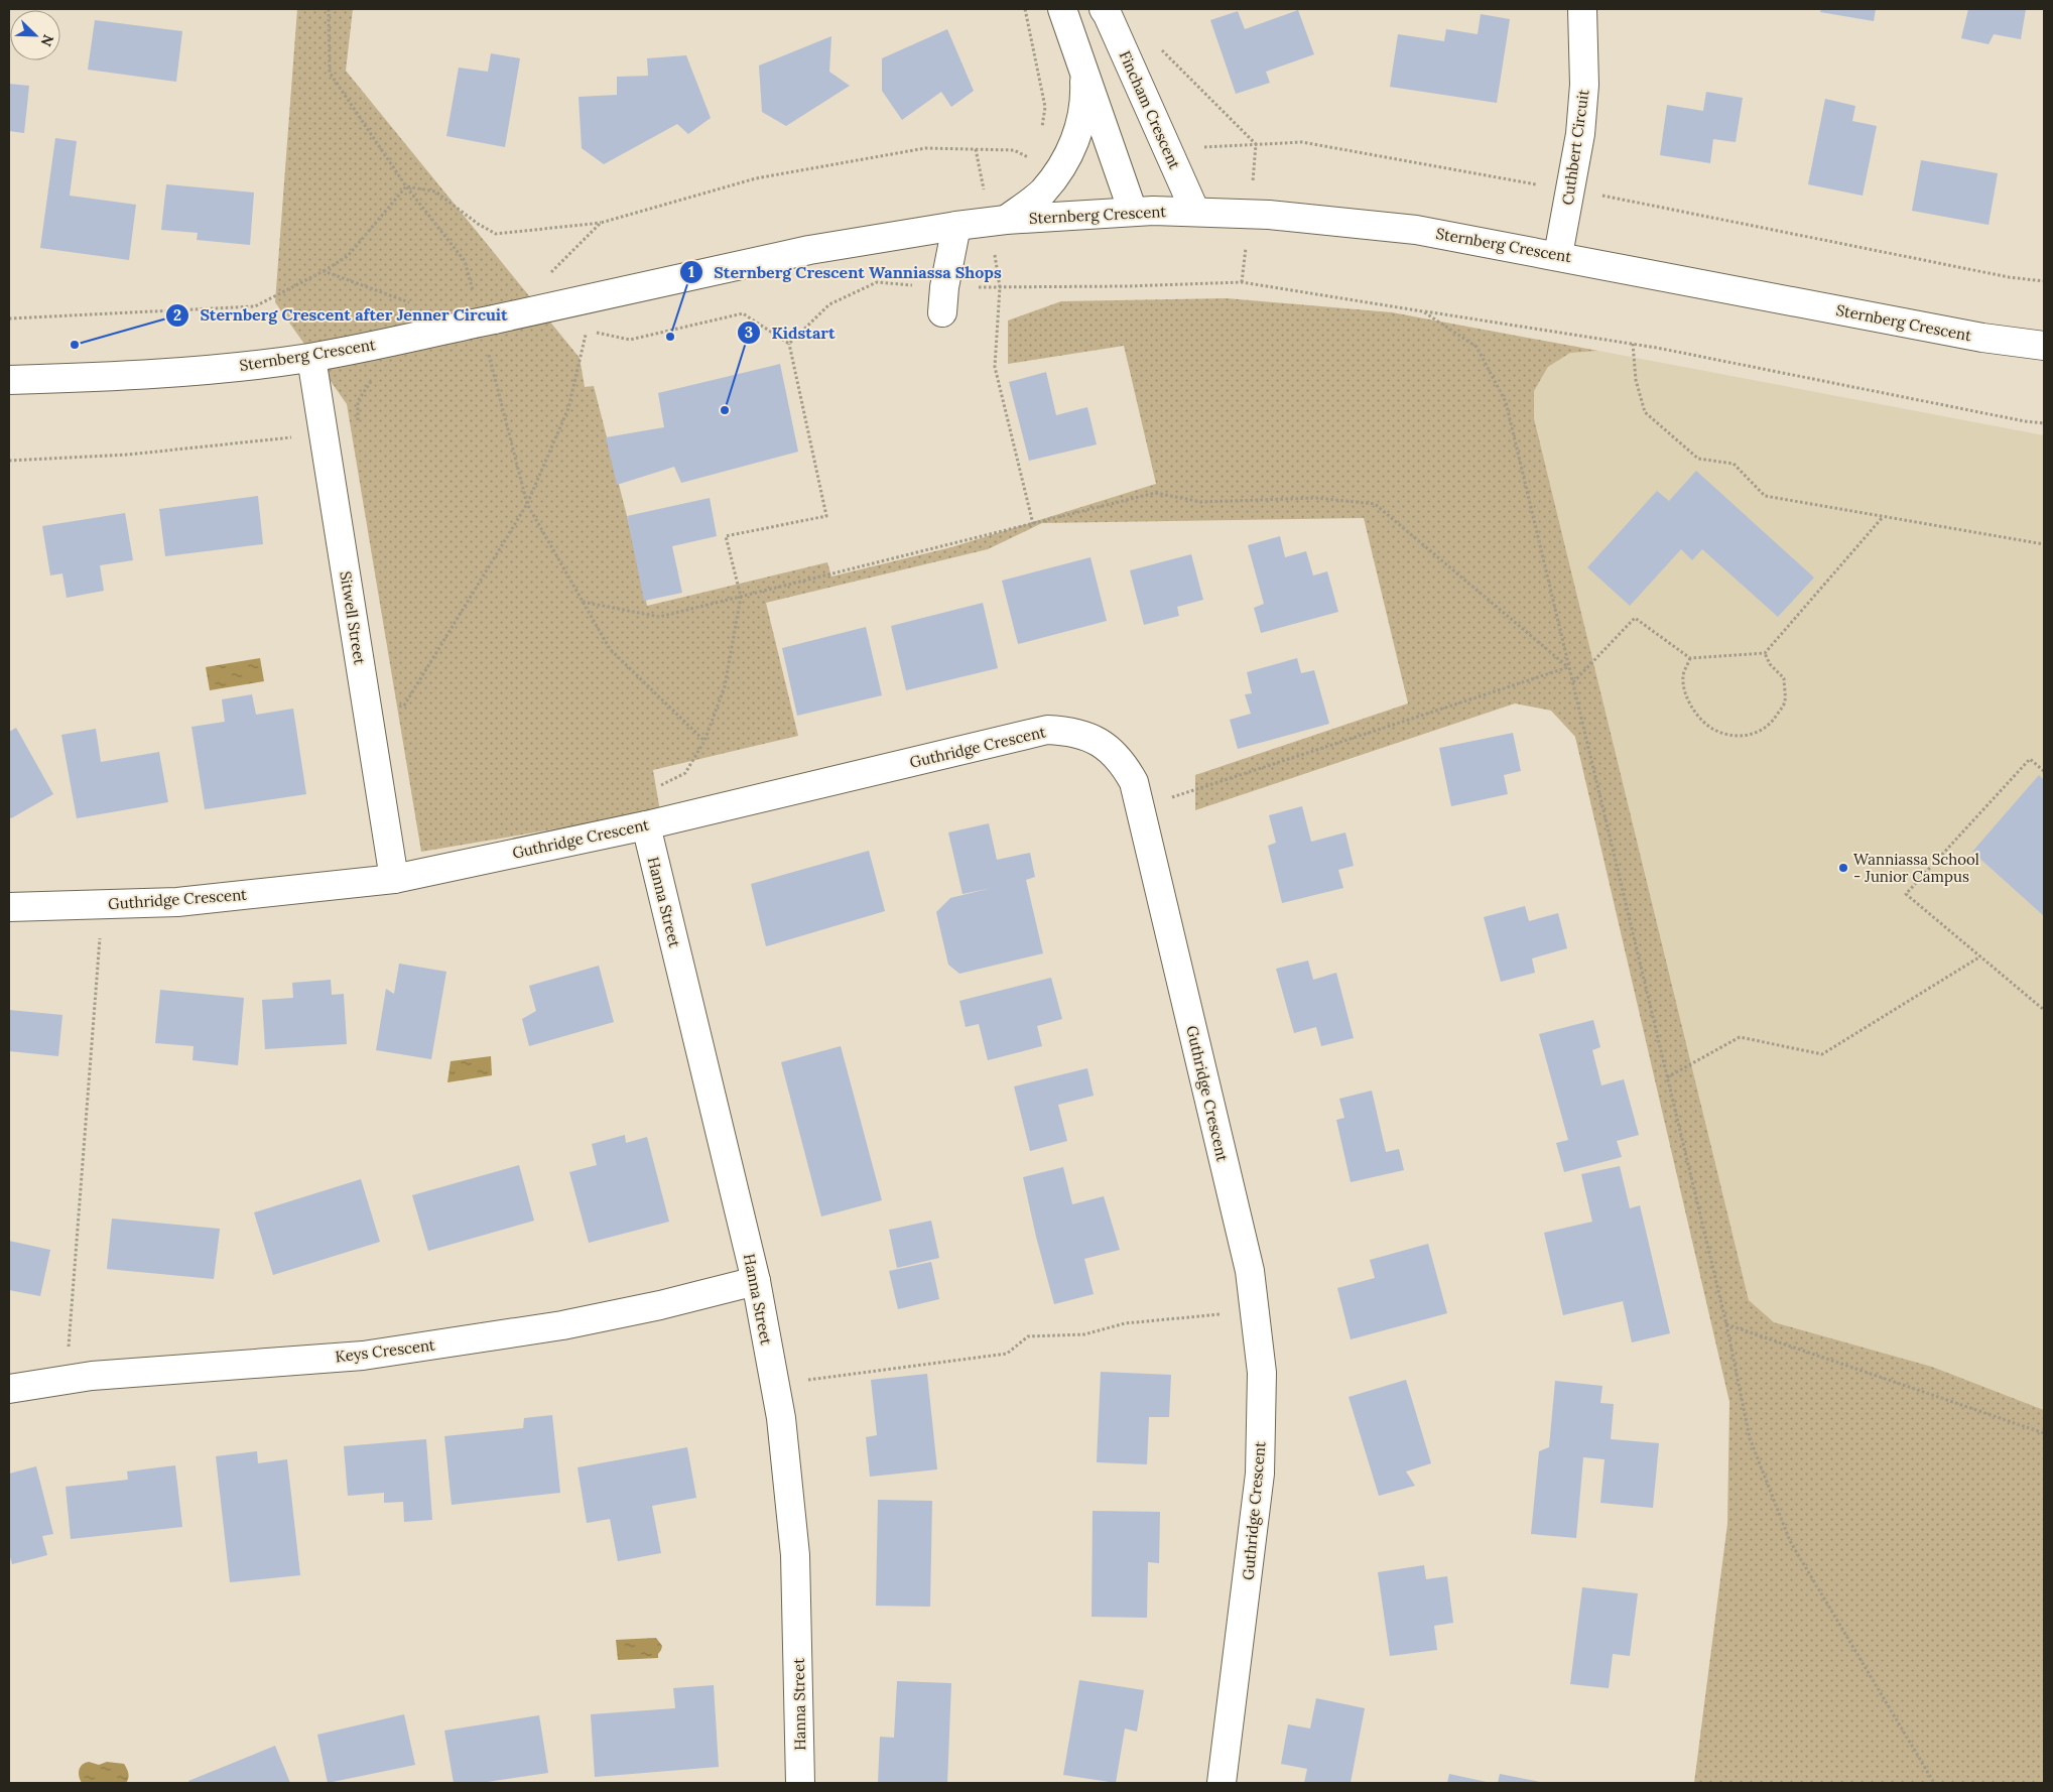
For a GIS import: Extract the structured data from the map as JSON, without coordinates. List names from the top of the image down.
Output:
{
  "streets": {
    "street": [
      "Fincham Crescent",
      "Cuthbert Circuit",
      "Sternberg Crescent",
      "Sitwell Street",
      "Guthridge Crescent",
      "Hanna Street",
      "Keys Crescent"
    ]
  },
  "crossings": [
    ["Fincham Crescent", "Sternberg Crescent"],
    ["Cuthbert Circuit", "Sternberg Crescent"],
    ["Sternberg Crescent", "Sitwell Street"],
    ["Sitwell Street", "Guthridge Crescent"],
    ["Guthridge Crescent", "Hanna Street"],
    ["Hanna Street", "Keys Crescent"]
  ],
  "places": [
    "Sternberg Crescent Wanniassa Shops",
    "Sternberg Crescent after Jenner Circuit",
    "Kidstart",
    "Wanniassa School - Junior Campus"
  ],
  "north": "bottom right"
}
